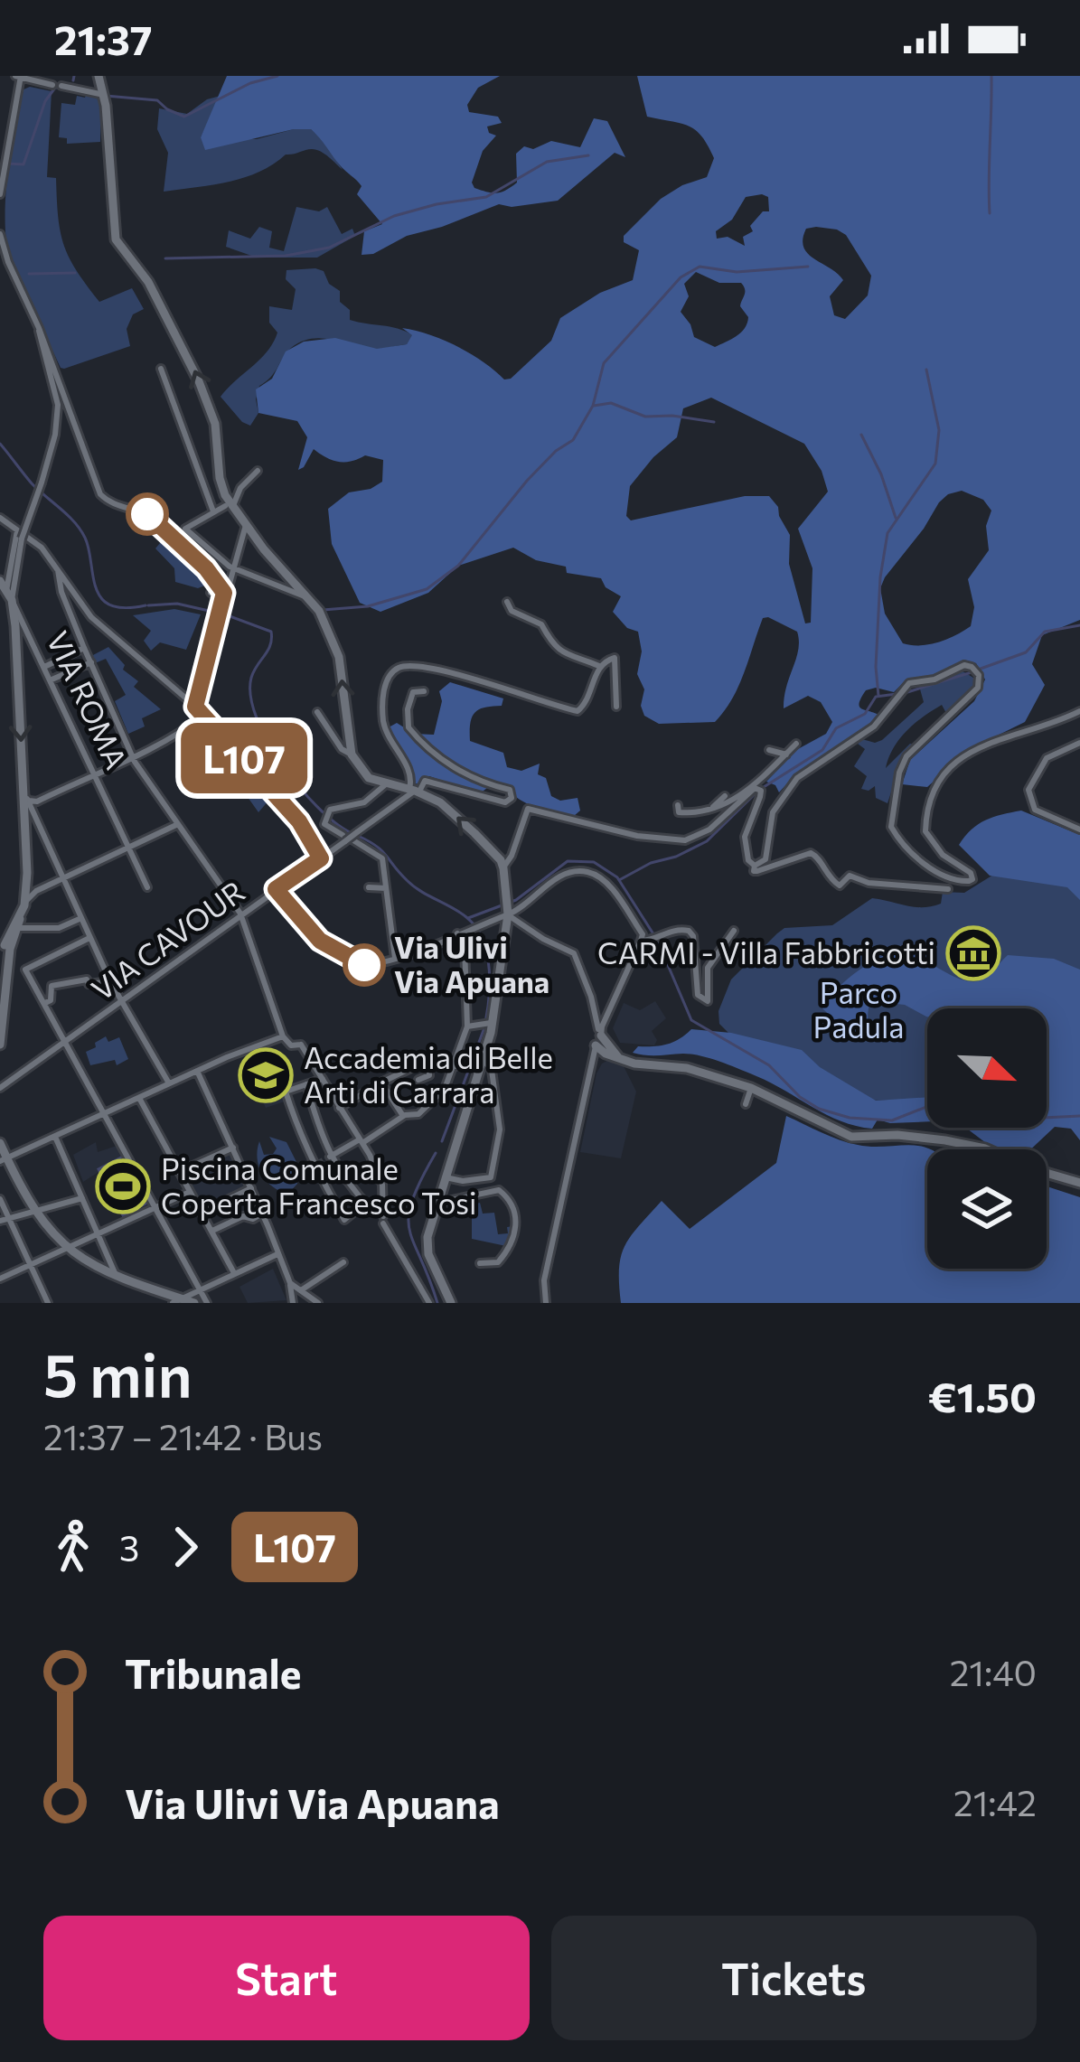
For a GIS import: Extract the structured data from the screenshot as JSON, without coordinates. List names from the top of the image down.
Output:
{
  "streets": {
    "main road": ["VIA ROMA"],
    "street": ["VIA CAVOUR"]
  },
  "parks": ["Parco Padula"],
  "places": {
    "museum": ["CARMI - Villa Fabbricotti"],
    "other": ["Via Ulivi Via Apuana"],
    "school or university": ["Accademia di Belle Arti di Carrara"],
    "sports": ["Piscina Comunale Coperta Francesco Tosi"]
  },
  "lines": ["bus line L107"],
  "north": "bottom right",
  "page": {
    "status": "21:37",
    "on_map": "L107",
    "heading": ["5 min", "21:37 – 21:42 · Bus", "€1.50"],
    "legs": ["3", "L107"],
    "list": [
      {
        "name": "Tribunale",
        "value": "21:40"
      },
      {
        "name": "Via Ulivi Via Apuana",
        "value": "21:42"
      }
    ],
    "buttons": ["Start", "Tickets"]
  }
}
